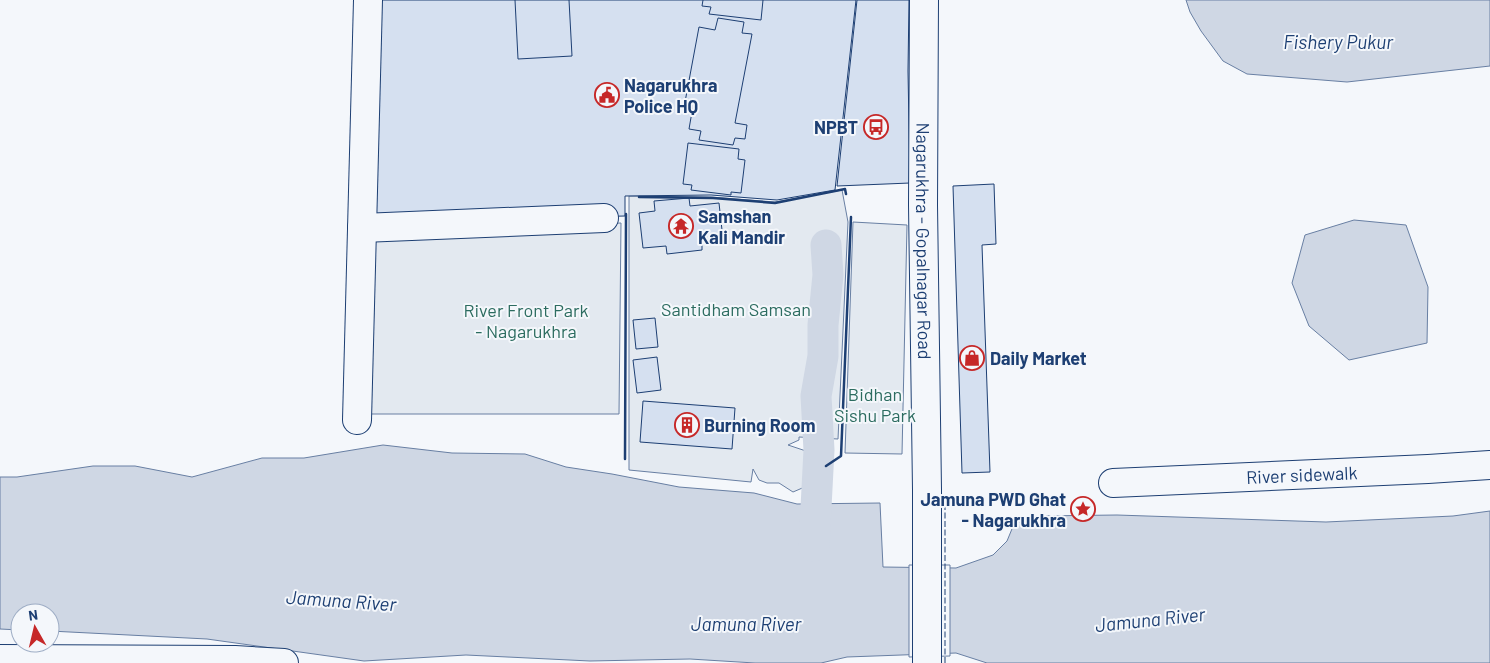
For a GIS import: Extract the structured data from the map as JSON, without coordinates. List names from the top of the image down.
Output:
{
  "streets": {
    "street": ["Nagarukhra - Gopalnagar Road", "River sidewalk"]
  },
  "water": ["Fishery Pukur", "Jamuna River"],
  "parks": ["Santidham Samsan", "River Front Park - Nagarukhra", "Bidhan Sishu Park"],
  "places": {
    "public building": ["Nagarukhra Police HQ"],
    "bus stop": ["NPBT"],
    "temple": ["Samshan Kali Mandir"],
    "shop": ["Daily Market"],
    "building": ["Burning Room"],
    "place": ["Jamuna PWD Ghat - Nagarukhra"]
  },
  "north": "top"
}
